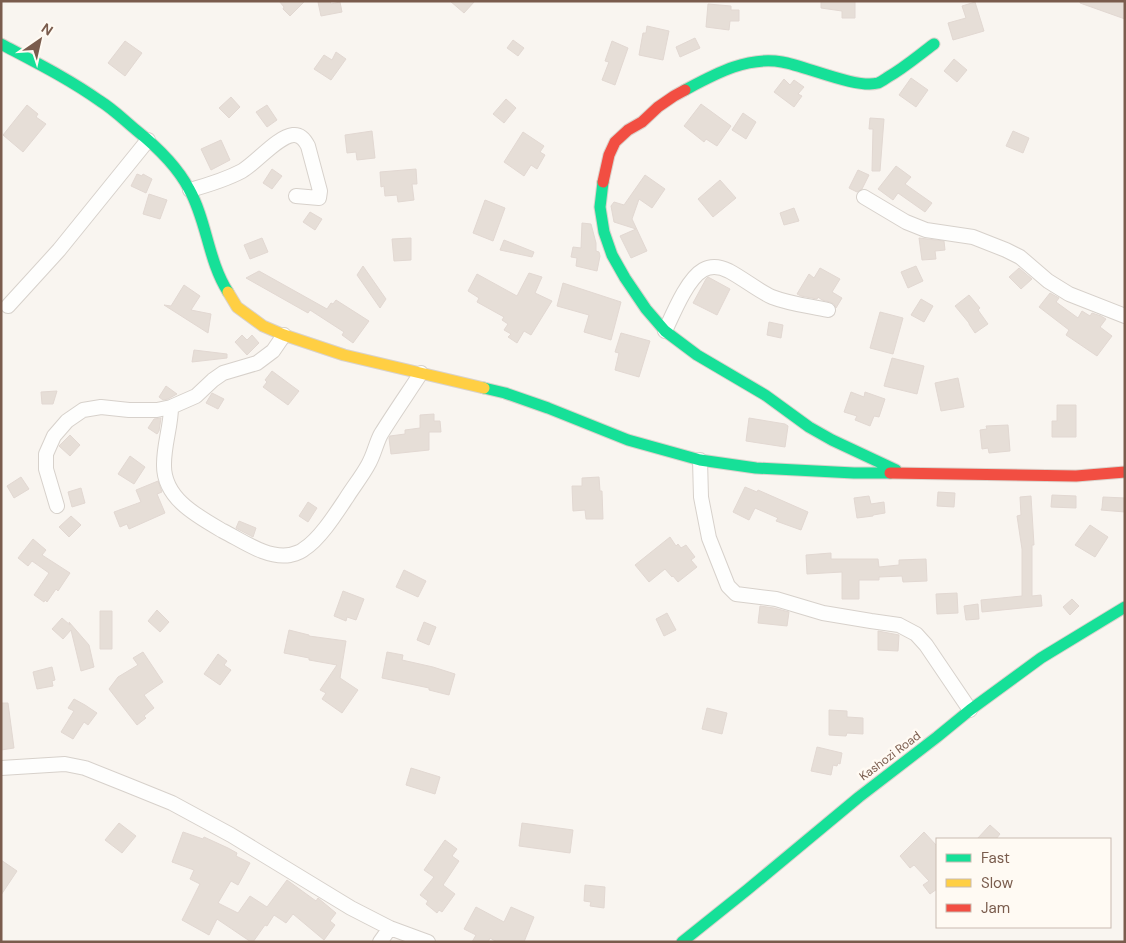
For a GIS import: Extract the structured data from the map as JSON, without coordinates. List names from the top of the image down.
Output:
{
  "streets": {
    "street": ["Kashozi Road"]
  },
  "legend": ["Fast", "Slow", "Jam"],
  "north": "top right"
}
